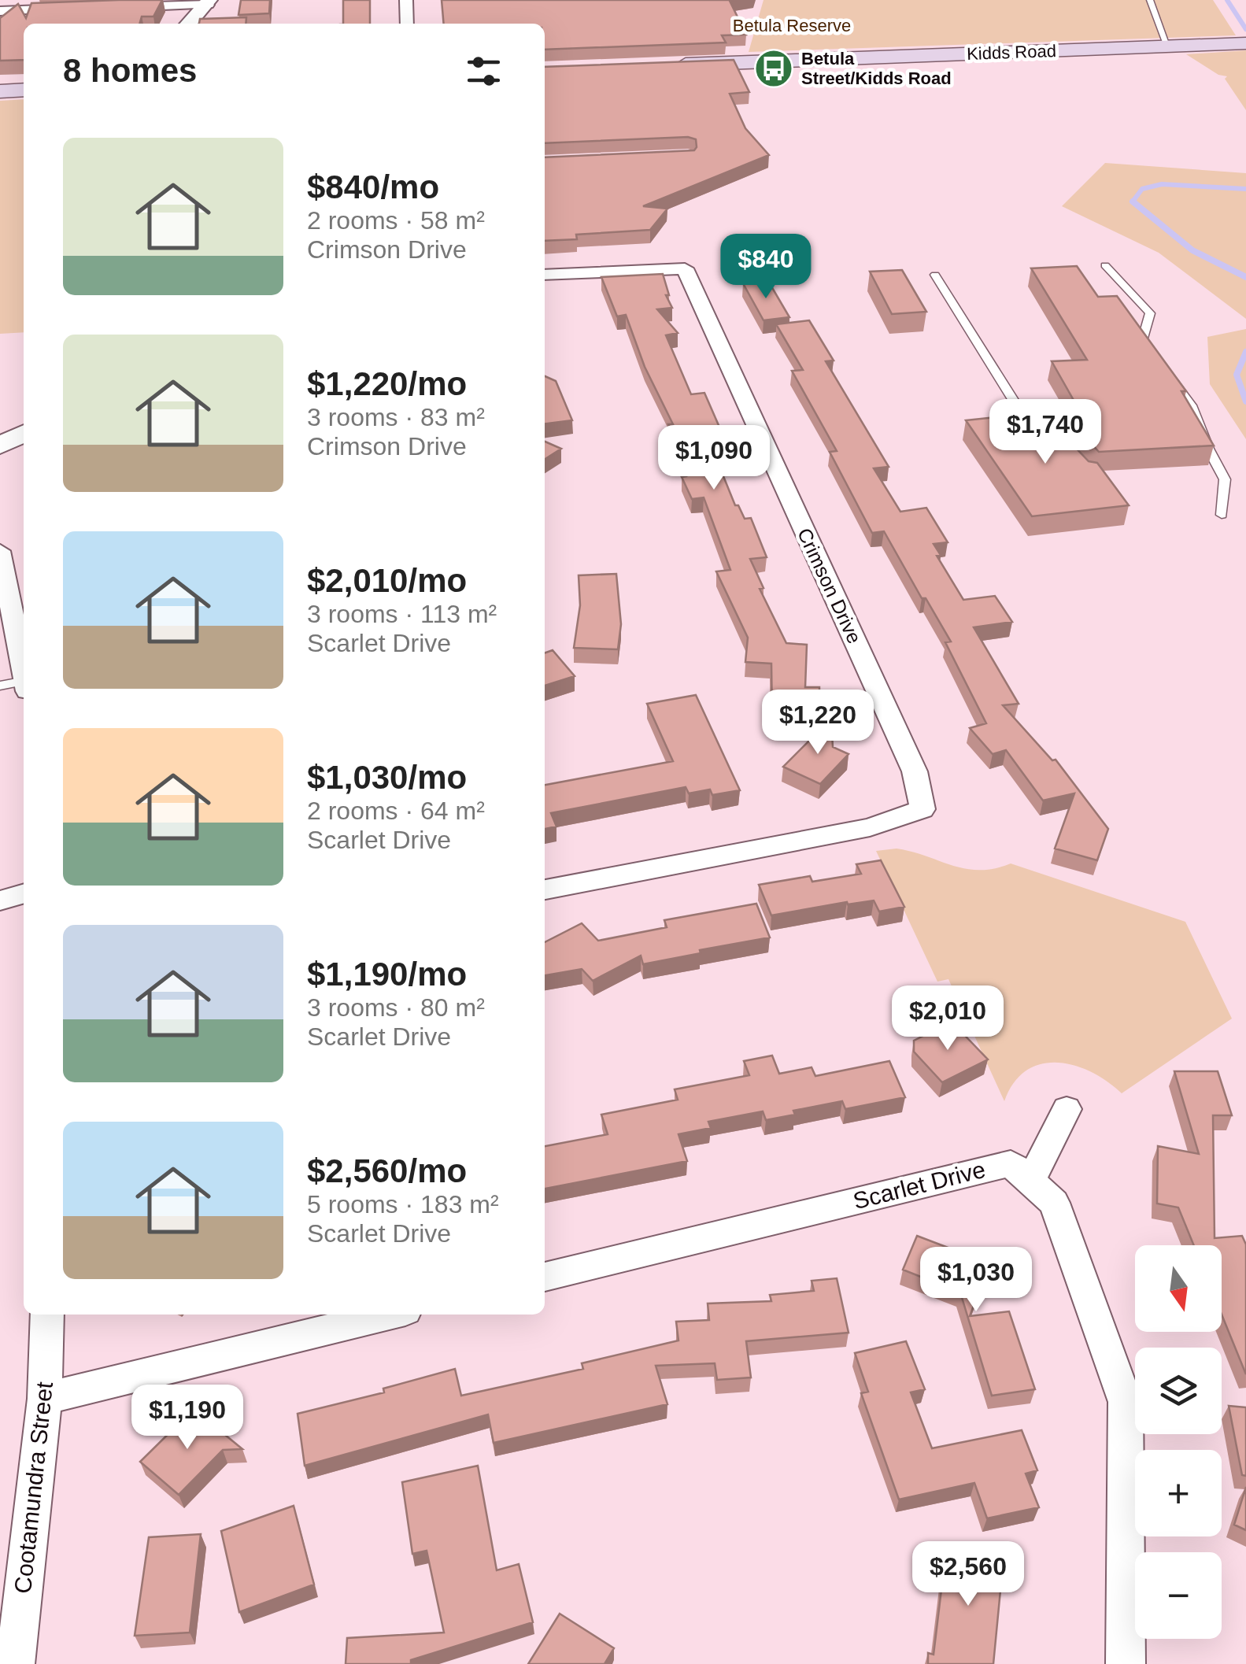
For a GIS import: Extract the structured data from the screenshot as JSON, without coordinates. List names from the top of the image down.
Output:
{
  "streets": {
    "main road": ["Kidds Road"],
    "street": ["Crimson Drive", "Scarlet Drive", "Cootamundra Street"]
  },
  "parks": ["Betula Reserve"],
  "places": {
    "bus stop": ["Betula Street/Kidds Road"]
  },
  "north": "bottom",
  "page": {
    "heading": "8 homes",
    "list": [
      {
        "name": "$840/mo",
        "note": "2 rooms · 58 m² · Crimson Drive"
      },
      {
        "name": "$1,220/mo",
        "note": "3 rooms · 83 m² · Crimson Drive"
      },
      {
        "name": "$2,010/mo",
        "note": "3 rooms · 113 m² · Scarlet Drive"
      },
      {
        "name": "$1,030/mo",
        "note": "2 rooms · 64 m² · Scarlet Drive"
      },
      {
        "name": "$1,190/mo",
        "note": "3 rooms · 80 m² · Scarlet Drive"
      },
      {
        "name": "$2,560/mo",
        "note": "5 rooms · 183 m² · Scarlet Drive"
      }
    ],
    "price": [
      "$840",
      "$1,740",
      "$1,090",
      "$1,220",
      "$2,010",
      "$1,030",
      "$1,190",
      "$2,560"
    ],
    "map_buttons": ["+", "−"]
  }
}
